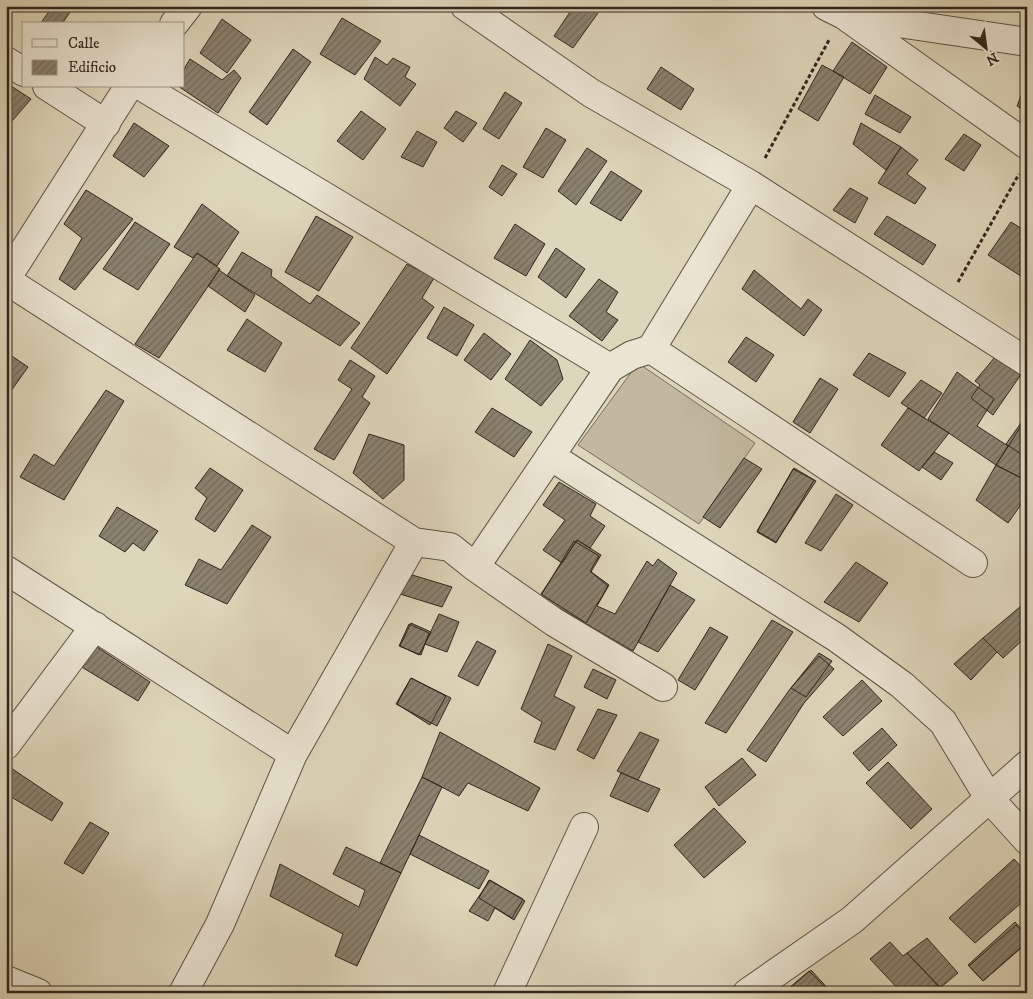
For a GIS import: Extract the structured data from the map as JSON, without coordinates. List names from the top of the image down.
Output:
{
  "legend": ["Calle", "Edificio"],
  "north": "bottom right"
}
